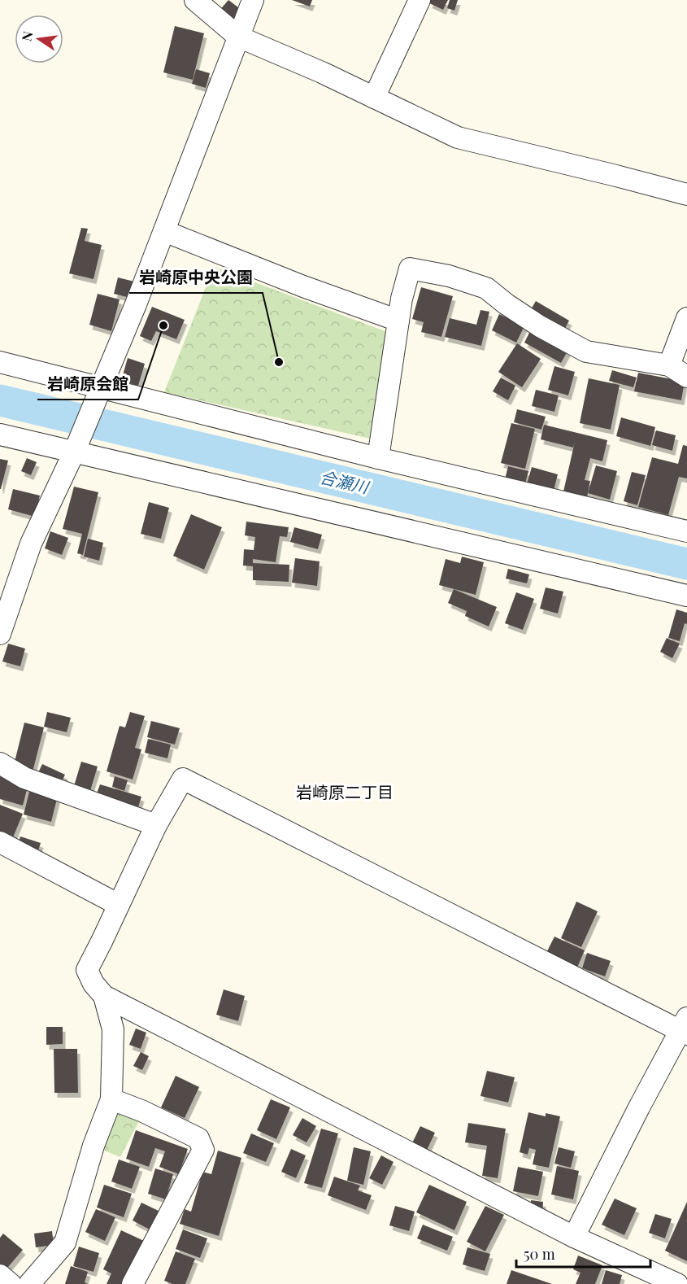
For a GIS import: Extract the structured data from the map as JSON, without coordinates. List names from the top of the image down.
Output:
{
  "districts": ["岩崎原二丁目"],
  "water": ["合瀬川"],
  "places": ["岩崎原会館", "岩崎原中央公園"],
  "scale_bar": "50 m",
  "north": "left"
}
